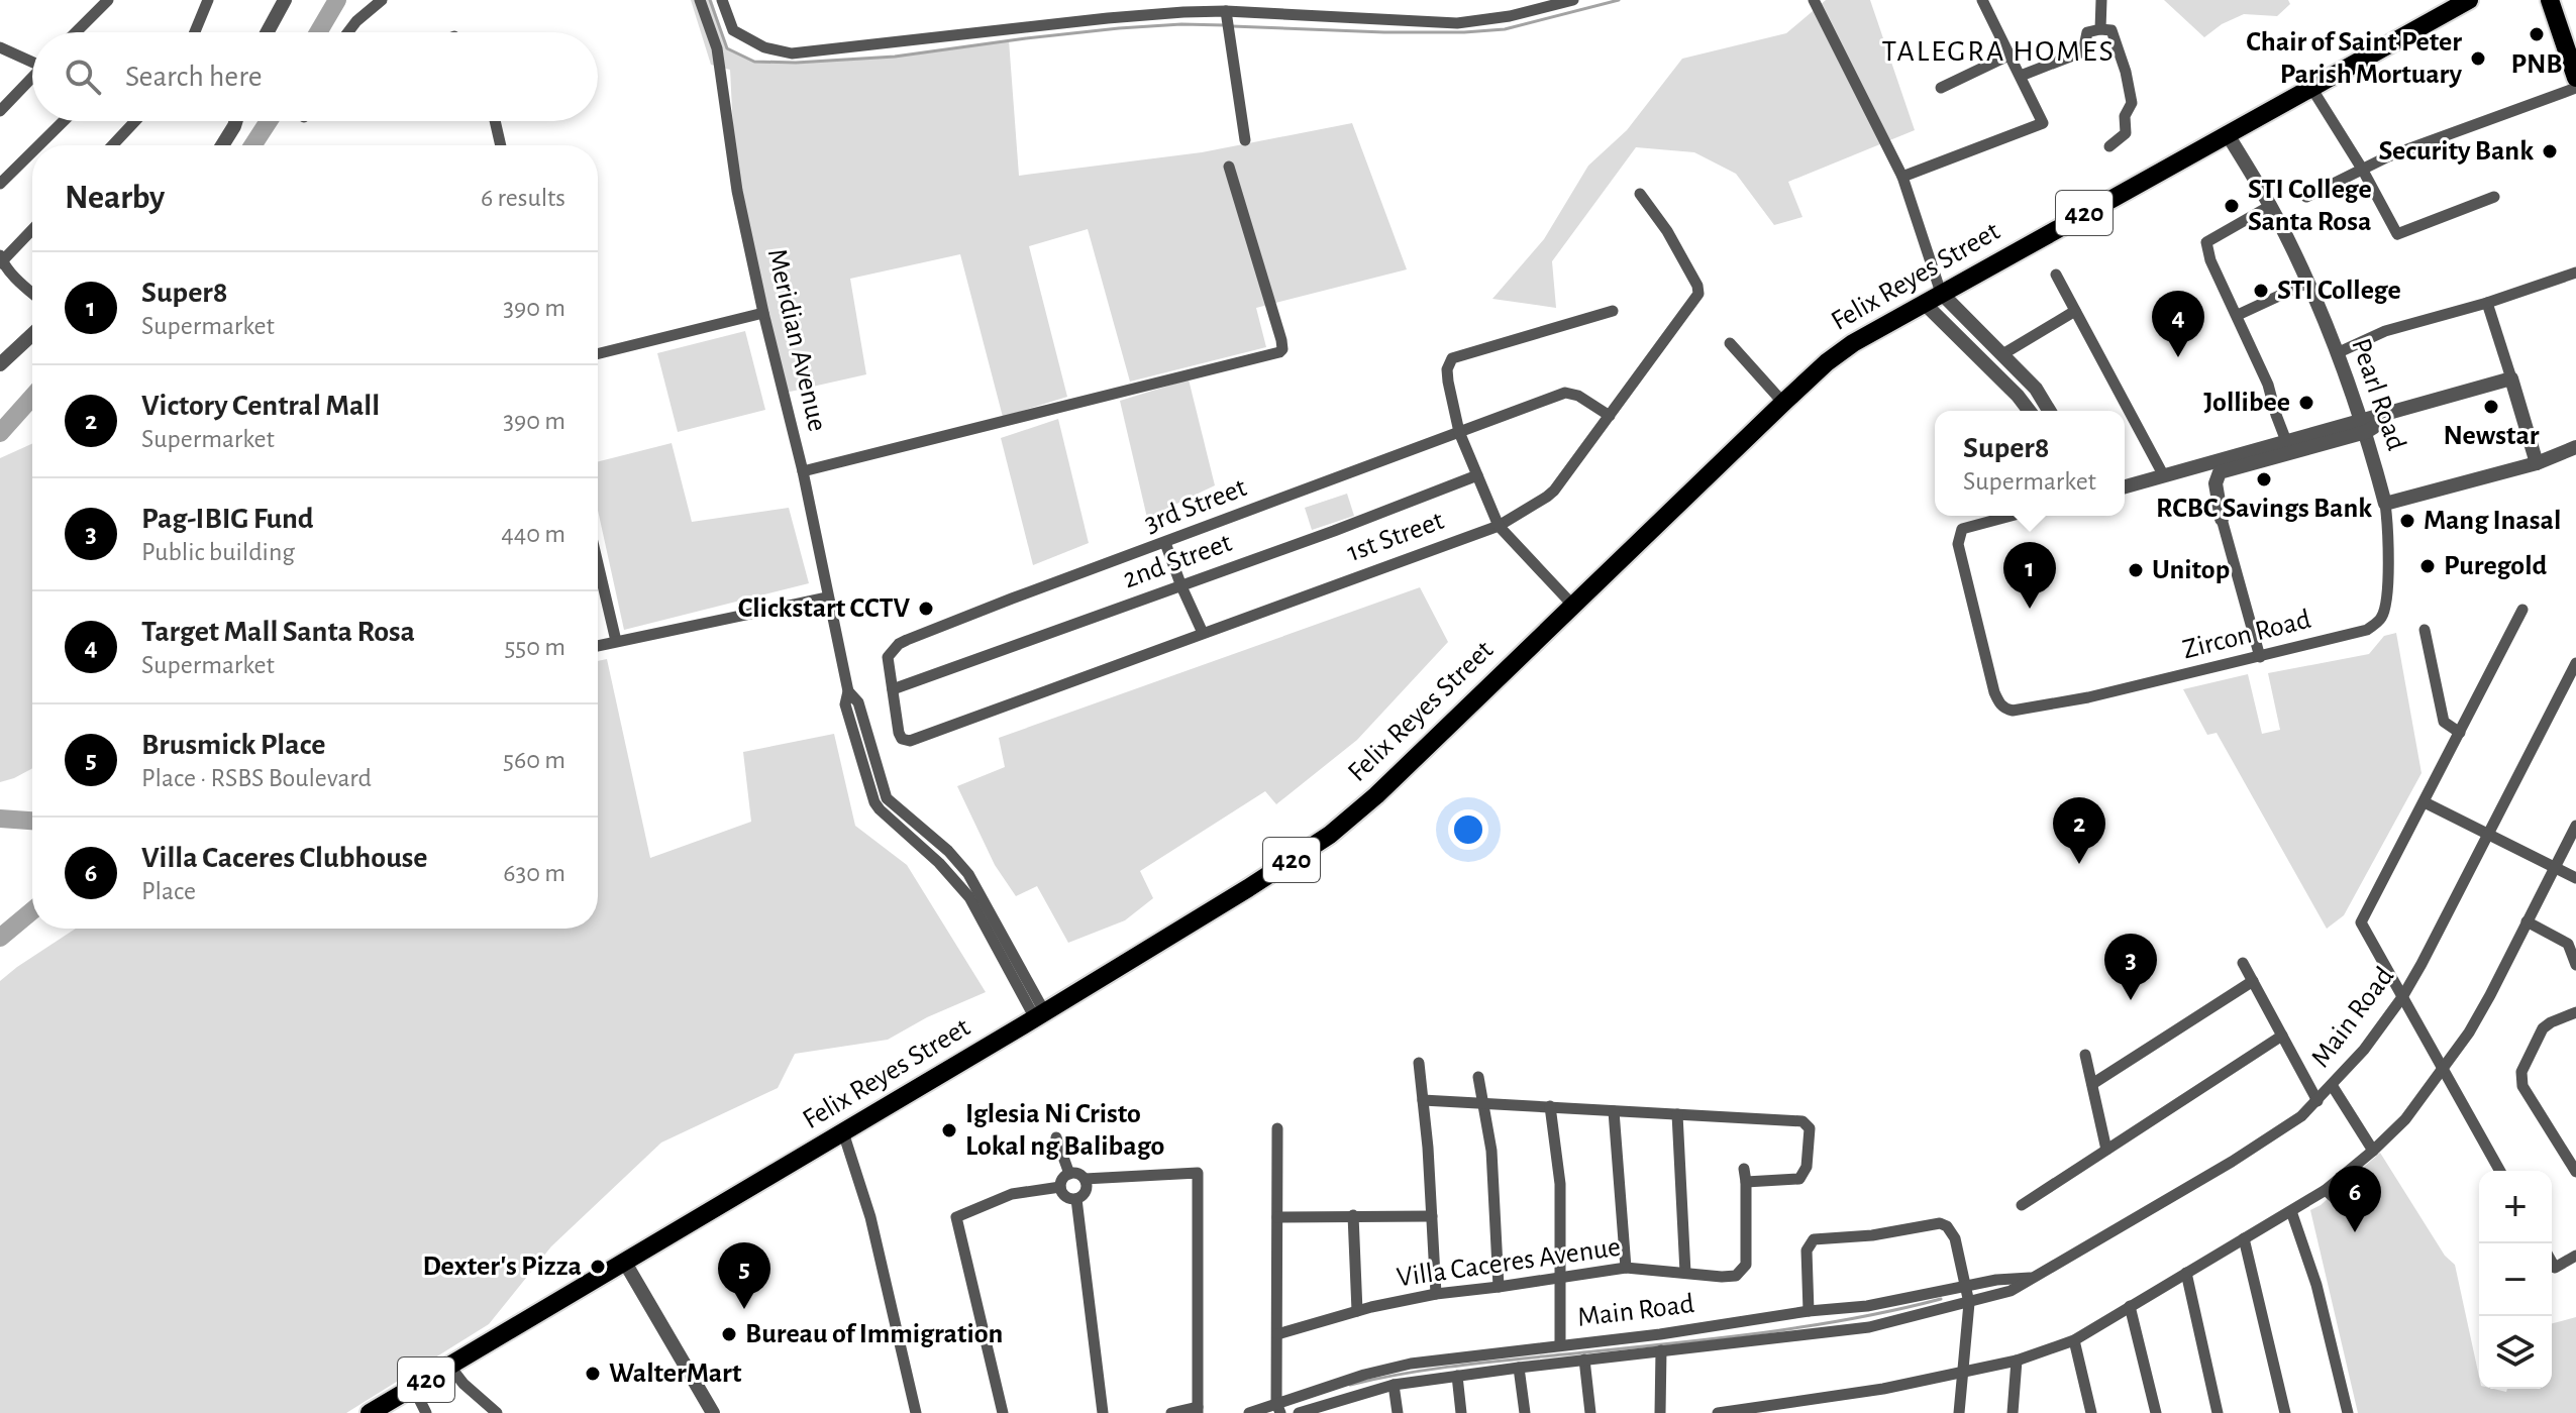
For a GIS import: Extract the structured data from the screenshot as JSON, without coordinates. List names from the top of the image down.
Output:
{
  "streets": {
    "main road": ["420", "Felix Reyes Street"],
    "street": [
      "Meridian Avenue",
      "Pearl Road",
      "3rd Street",
      "1st Street",
      "2nd Street",
      "Zircon Road",
      "Main Road",
      "Villa Caceres Avenue"
    ]
  },
  "crossings": [
    ["Felix Reyes Street", "Meridian Avenue"],
    ["Felix Reyes Street", "Pearl Road"],
    ["Pearl Road", "Zircon Road"],
    ["3rd Street", "1st Street"],
    ["3rd Street", "2nd Street"]
  ],
  "districts": ["TALEGRA HOMES"],
  "places": [
    "PNB",
    "Chair of Saint Peter Parish Mortuary",
    "Security Bank",
    "STI College Santa Rosa",
    "STI College",
    "Jollibee",
    "Newstar",
    "RCBC Savings Bank",
    "Mang Inasal",
    "Puregold",
    "Unitop",
    "Clickstart CCTV",
    "Iglesia Ni Cristo Lokal ng Balibago",
    "Dexter's Pizza",
    "Bureau of Immigration",
    "WalterMart"
  ],
  "page": {
    "search": "Search here",
    "heading": ["Nearby", "6 results"],
    "list": [
      {
        "mark": "1",
        "name": "Super8",
        "note": "Supermarket",
        "value": "390 m"
      },
      {
        "mark": "2",
        "name": "Victory Central Mall",
        "note": "Supermarket",
        "value": "390 m"
      },
      {
        "mark": "3",
        "name": "Pag-IBIG Fund",
        "note": "Public building",
        "value": "440 m"
      },
      {
        "mark": "4",
        "name": "Target Mall Santa Rosa",
        "note": "Supermarket",
        "value": "550 m"
      },
      {
        "mark": "5",
        "name": "Brusmick Place",
        "note": "Place · RSBS Boulevard",
        "value": "560 m"
      },
      {
        "mark": "6",
        "name": "Villa Caceres Clubhouse",
        "note": "Place",
        "value": "630 m"
      }
    ],
    "pins": [
      "4",
      "1",
      "2",
      "3",
      "6",
      "5"
    ],
    "popup": ["Super8", "Supermarket"],
    "map_buttons": ["+", "−"]
  }
}
